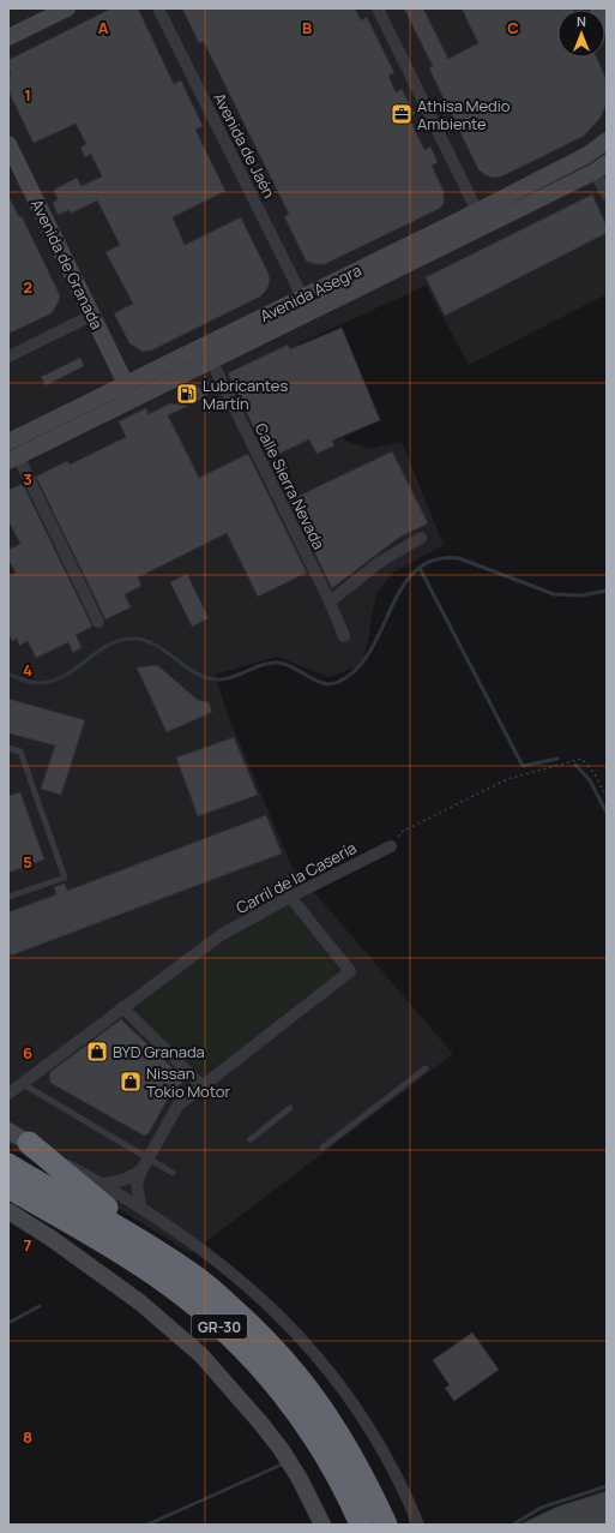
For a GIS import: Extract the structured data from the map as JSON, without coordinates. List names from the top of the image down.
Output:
{
  "streets": {
    "highway": ["GR-30"],
    "street": [
      "Avenida de Jaén",
      "Avenida de Granada",
      "Avenida Asegra",
      "Calle Sierra Nevada",
      "Carril de la Casería"
    ]
  },
  "crossings": [
    ["Avenida de Jaén", "Avenida Asegra"],
    ["Avenida de Granada", "Avenida Asegra"],
    ["Avenida Asegra", "Calle Sierra Nevada"]
  ],
  "places": {
    "office": ["Athisa Medio Ambiente"],
    "fuel station": ["Lubricantes Martín"],
    "shop": ["BYD Granada", "Nissan Tokio Motor"]
  },
  "north": "top",
  "grid": {
    "columns": ["A", "B", "C"],
    "rows": [
      "1",
      "2",
      "3",
      "4",
      "5",
      "6",
      "7",
      "8"
    ]
  }
}
